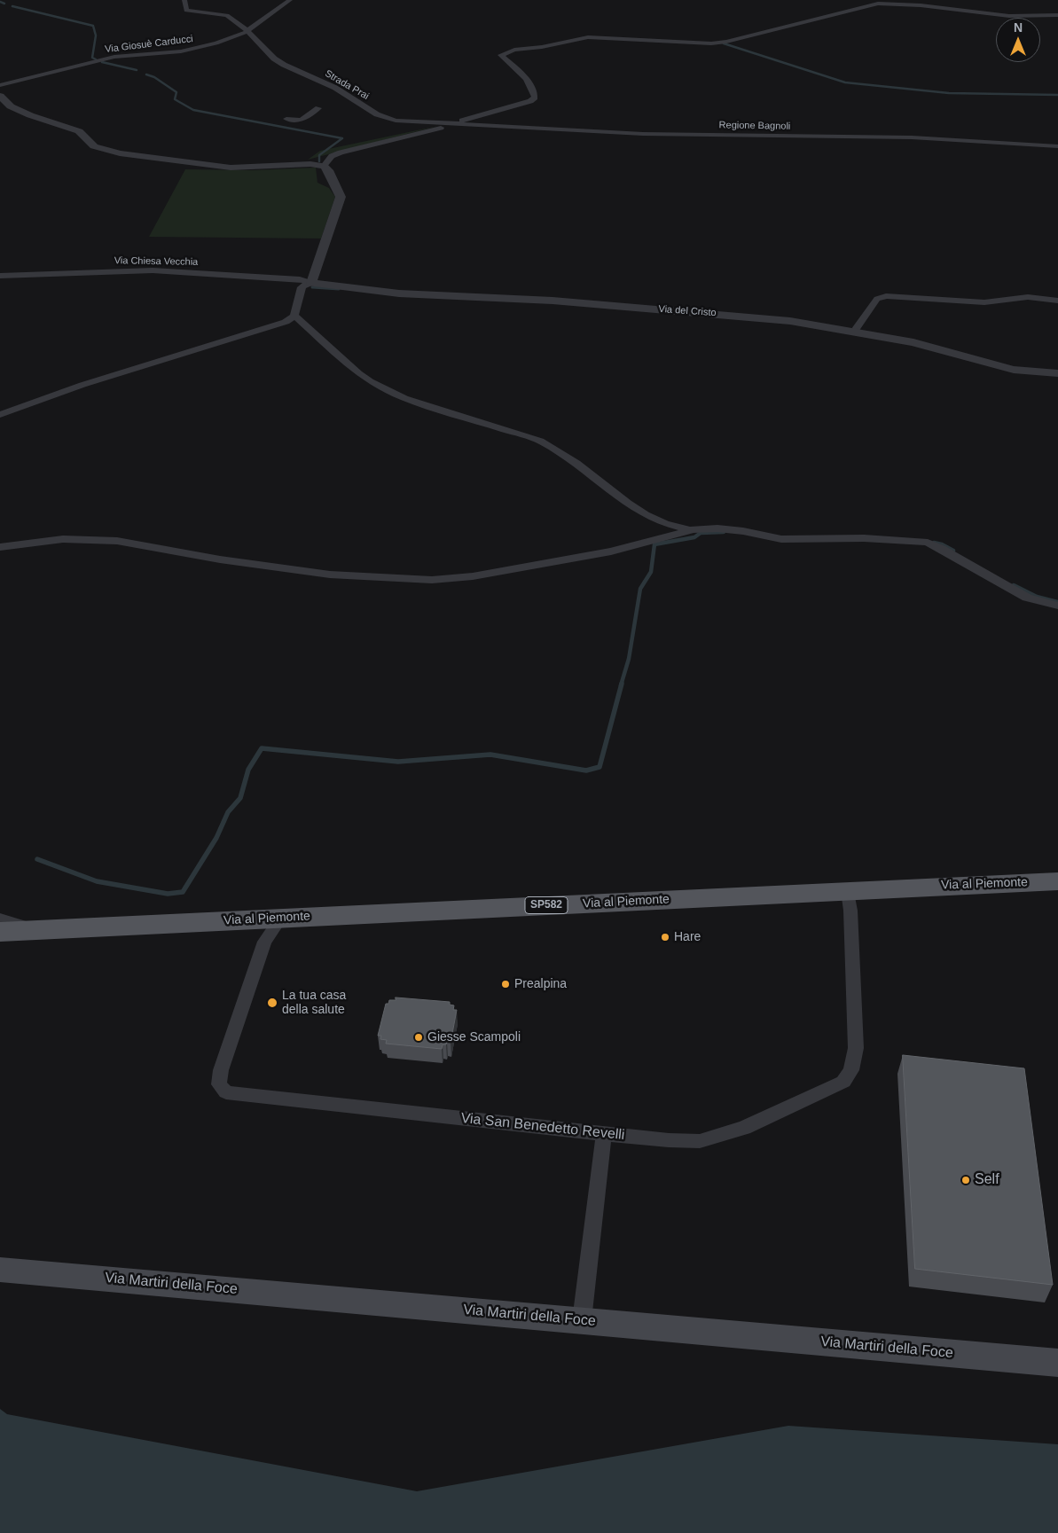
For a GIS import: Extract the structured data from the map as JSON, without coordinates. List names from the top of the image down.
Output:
{
  "streets": {
    "main road": ["Via al Piemonte", "SP582", "Via Martiri della Foce"],
    "street": [
      "Via Giosuè Carducci",
      "Strada Prai",
      "Regione Bagnoli",
      "Via Chiesa Vecchia",
      "Via del Cristo",
      "Via San Benedetto Revelli"
    ]
  },
  "crossings": [
    ["Via Giosuè Carducci", "Strada Prai"],
    ["Strada Prai", "Regione Bagnoli"],
    ["Via Chiesa Vecchia", "Via del Cristo"],
    ["Via al Piemonte", "Via San Benedetto Revelli"]
  ],
  "places": [
    "Hare",
    "Prealpina",
    "La tua casa della salute",
    "Giesse Scampoli",
    "Self"
  ],
  "north": "top"
}
